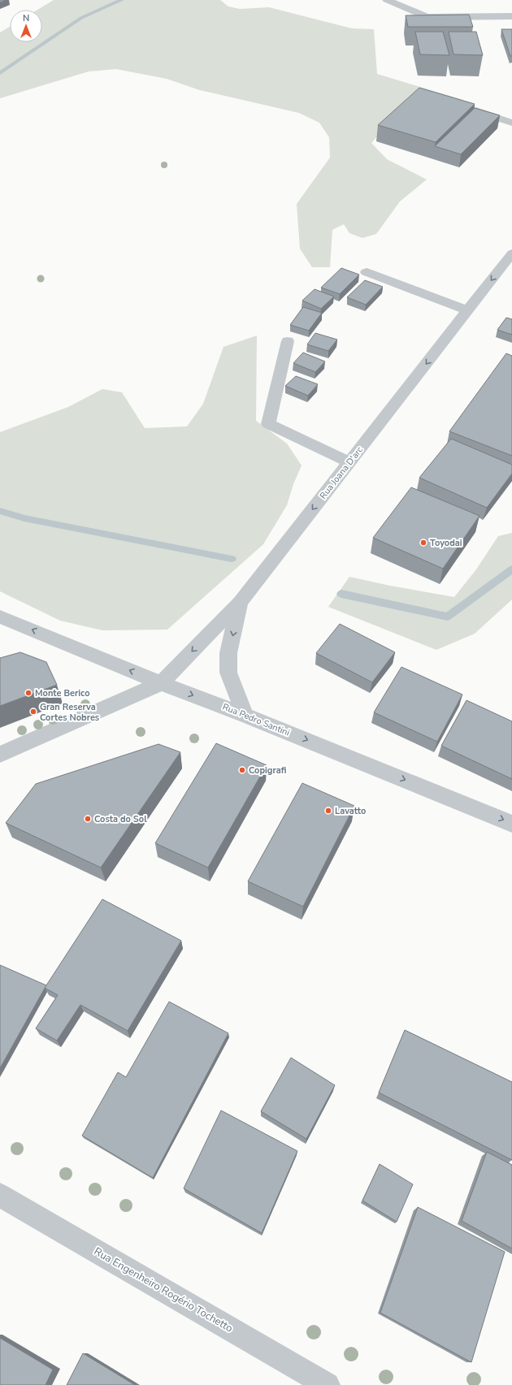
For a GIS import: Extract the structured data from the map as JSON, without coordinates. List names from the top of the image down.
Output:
{
  "streets": {
    "street": ["Rua Joana D'arc", "Rua Pedro Santini", "Rua Engenheiro Rogério Tochetto"]
  },
  "crossings": [
    ["Rua Joana D'arc", "Rua Pedro Santini"]
  ],
  "one_way": ["Rua Joana D'arc"],
  "places": [
    "Toyodai",
    "Monte Berico",
    "Gran Reserva Cortes Nobres",
    "Copigrafi",
    "Lavatto",
    "Costa do Sol"
  ],
  "north": "top"
}
